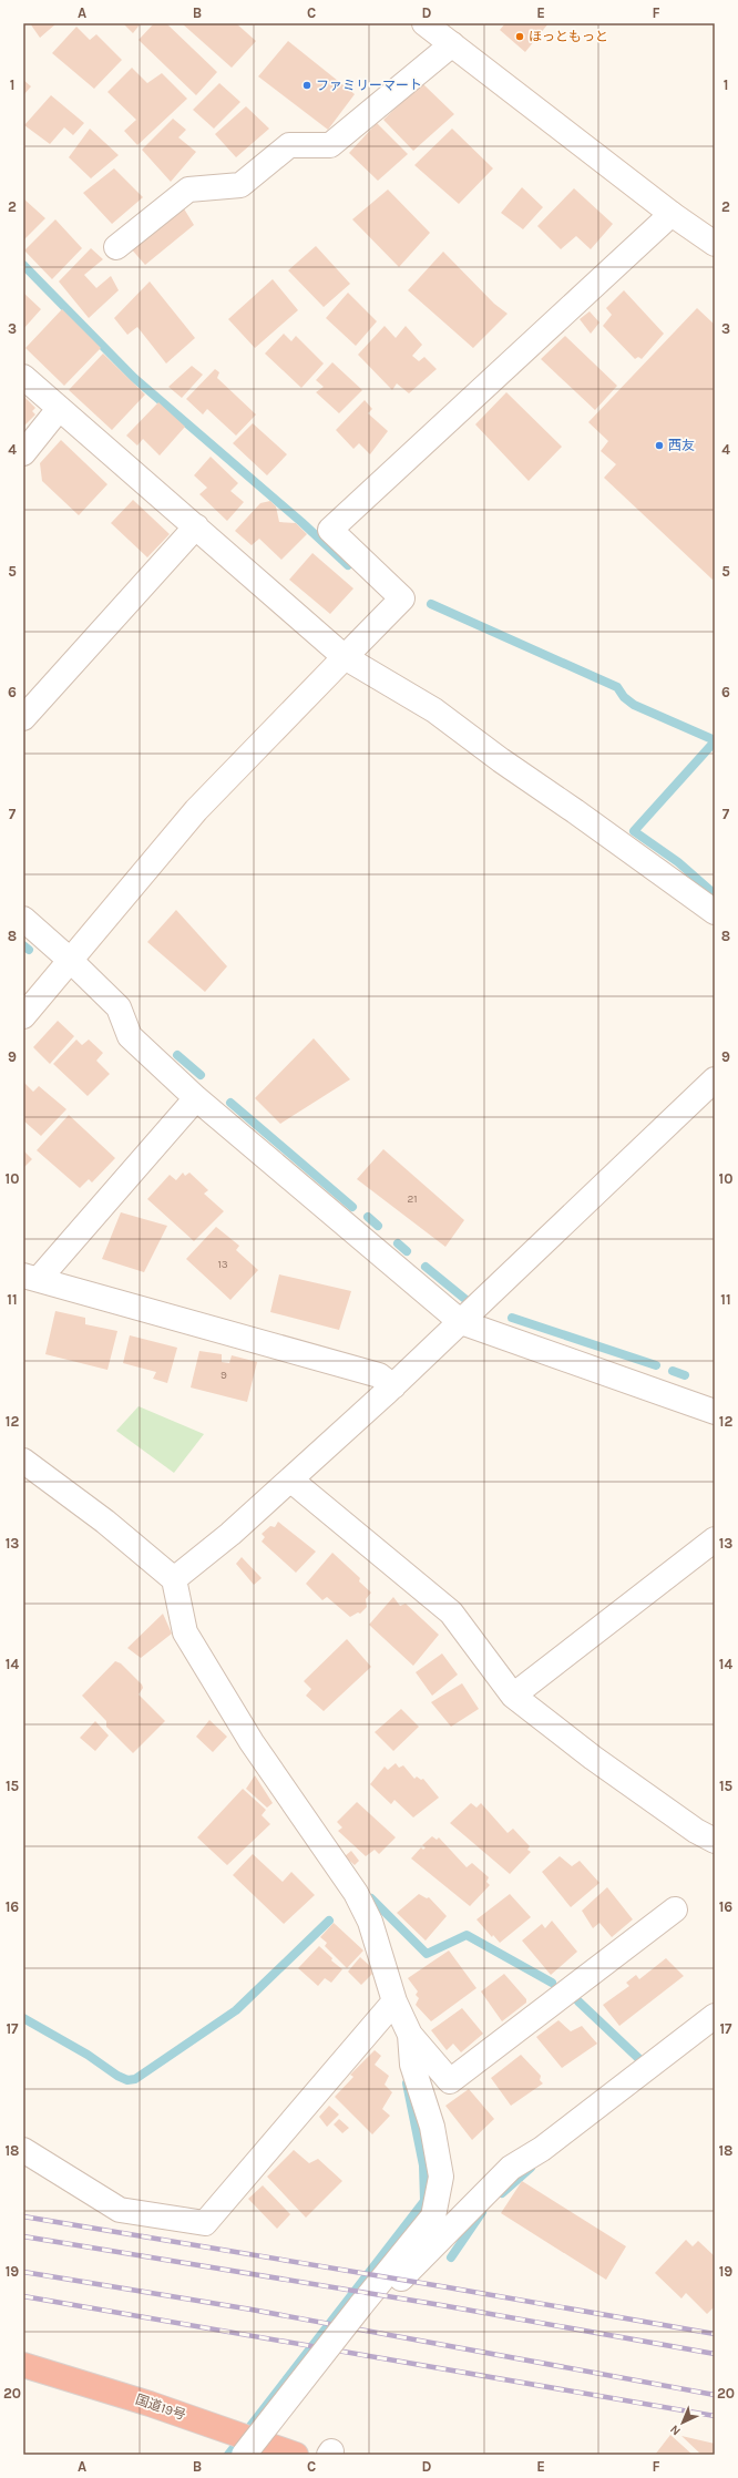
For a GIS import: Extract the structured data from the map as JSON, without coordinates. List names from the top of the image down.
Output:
{
  "streets": {
    "highway": ["国道19号"]
  },
  "places": ["ほっともっと", "ファミリーマート", "西友"],
  "house_numbers": ["21", "13", "9"],
  "north": "bottom left",
  "grid": {
    "columns": [
      "A",
      "B",
      "C",
      "D",
      "E",
      "F"
    ],
    "rows": [
      "1",
      "2",
      "3",
      "4",
      "5",
      "6",
      "7",
      "8",
      "9",
      "10",
      "11",
      "12",
      "13",
      "14",
      "15",
      "16",
      "17",
      "18",
      "19",
      "20"
    ]
  }
}
